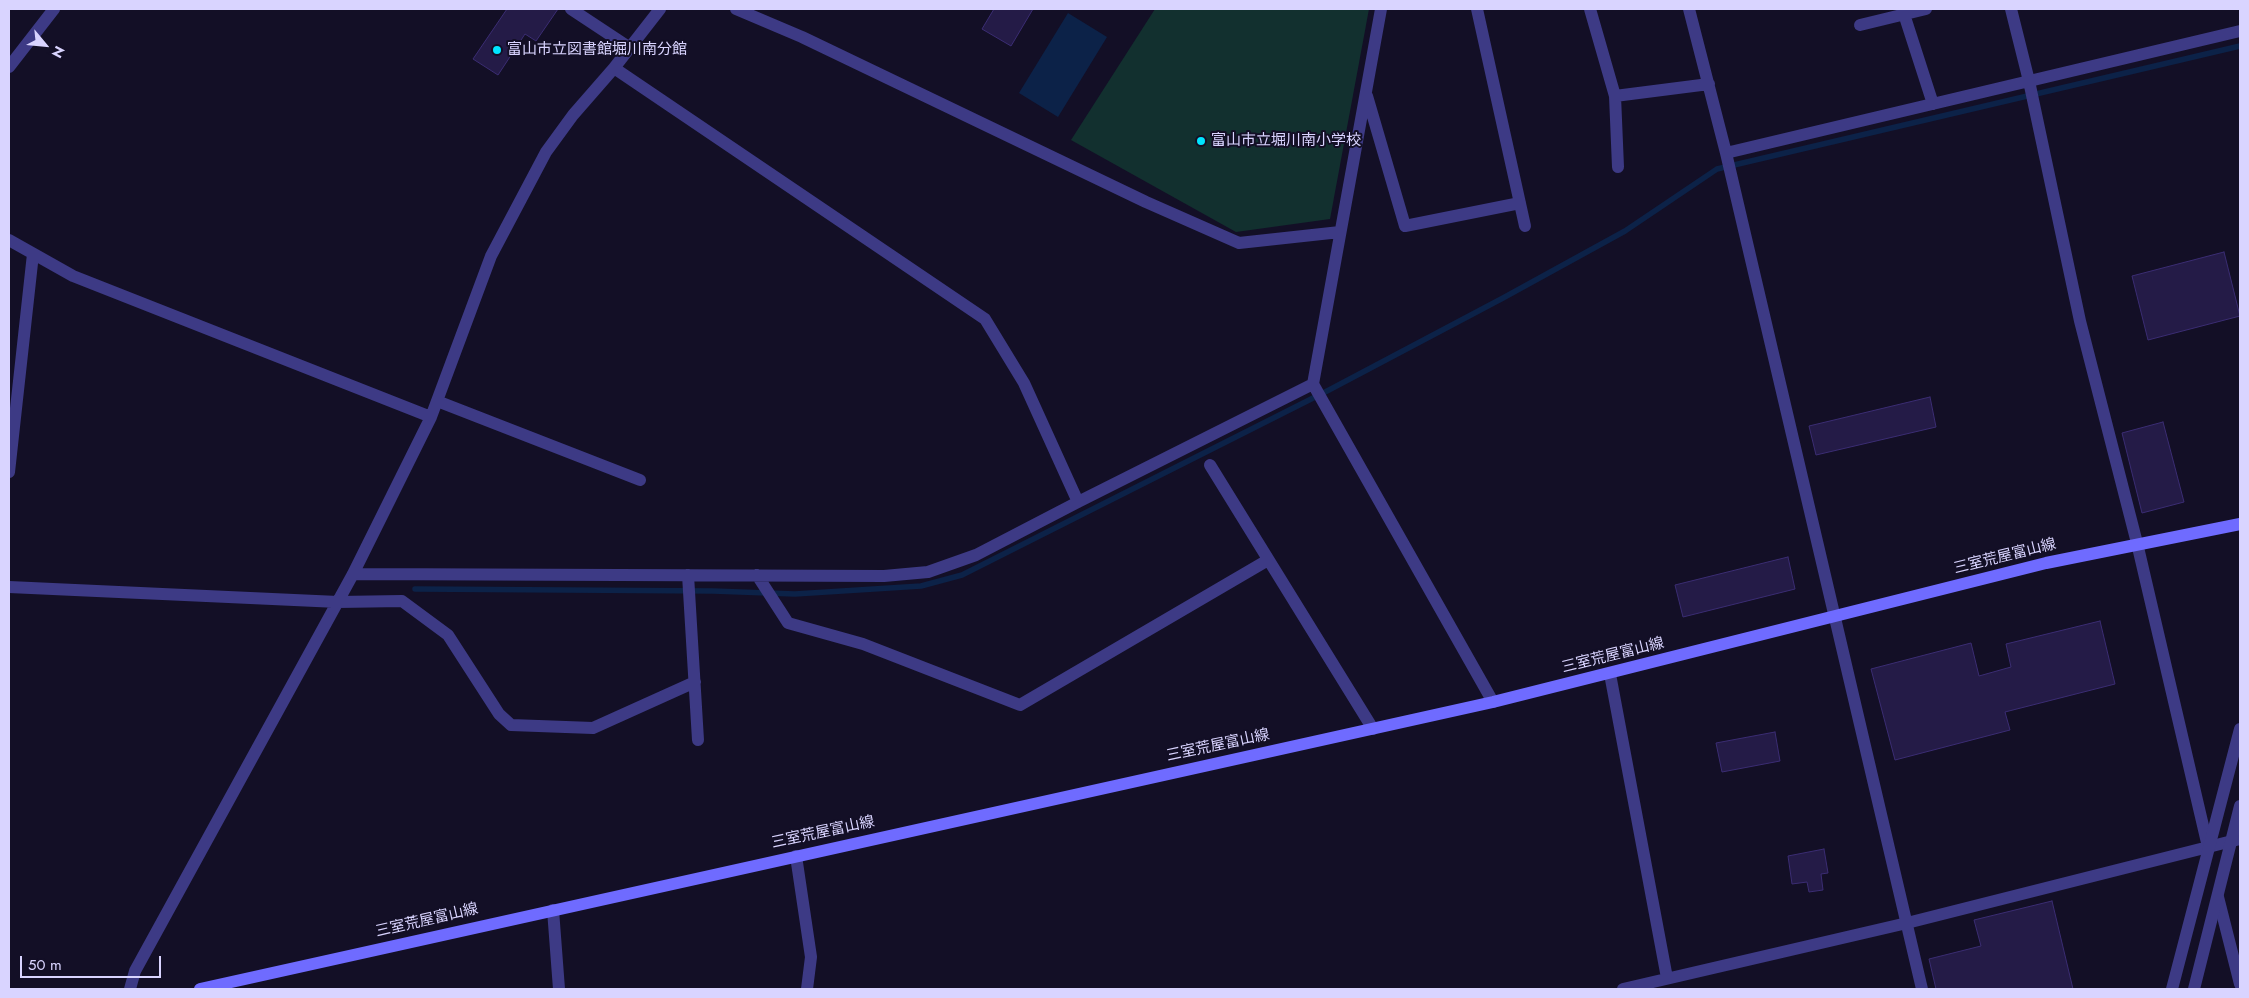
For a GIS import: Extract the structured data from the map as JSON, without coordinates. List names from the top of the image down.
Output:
{
  "streets": {
    "main road": ["三室荒屋富山線"]
  },
  "places": ["富山市立図書館堀川南分館", "富山市立堀川南小学校"],
  "scale_bar": "50 m",
  "north": "bottom right"
}
